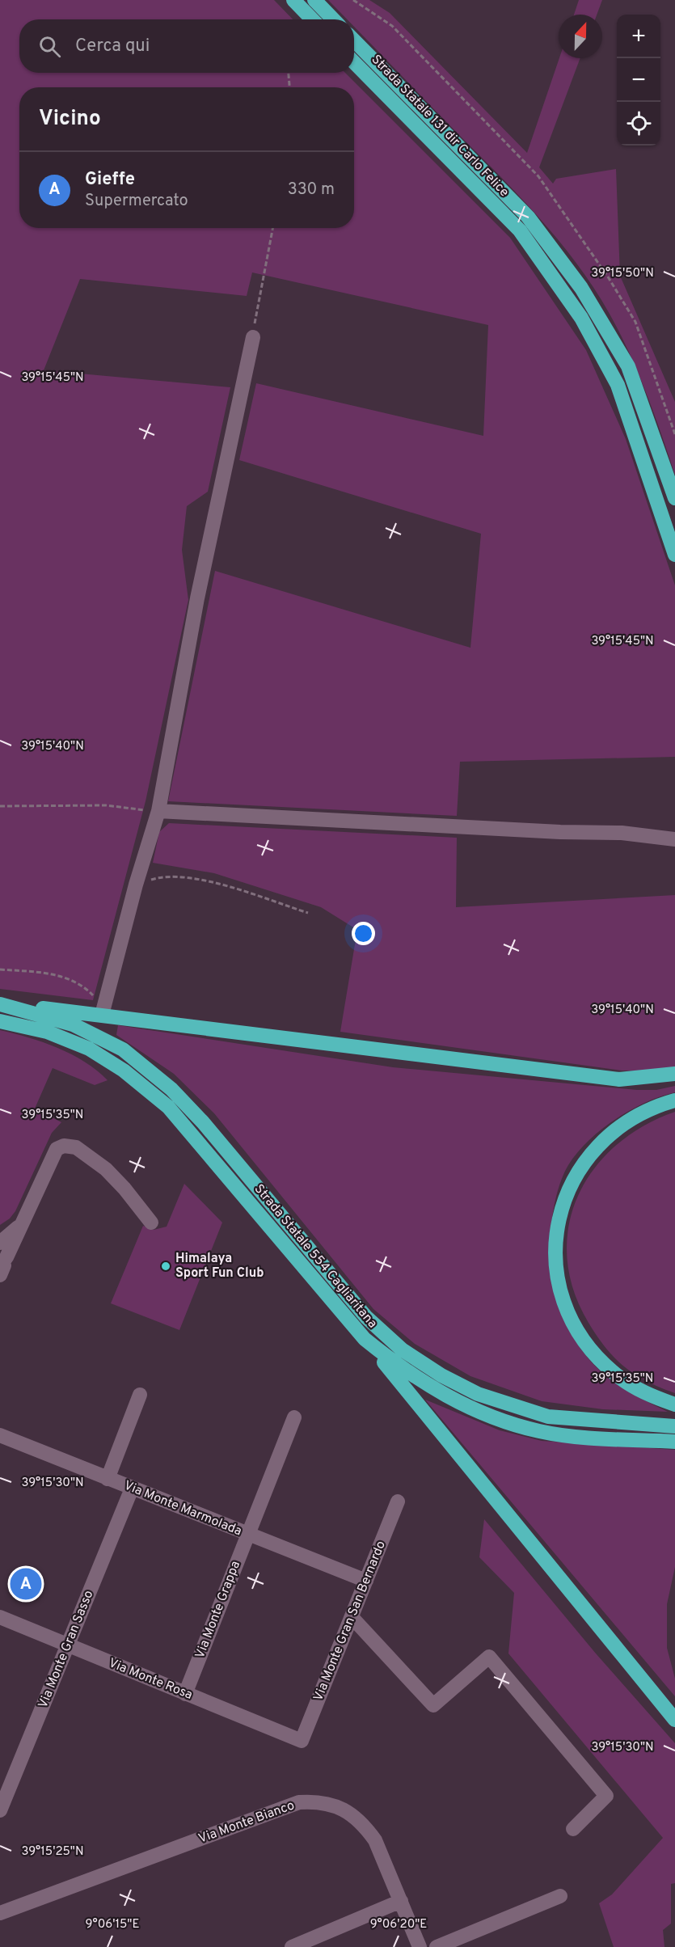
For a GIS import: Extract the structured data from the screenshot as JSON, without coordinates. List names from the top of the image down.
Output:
{
  "streets": {
    "highway": ["Strada Statale 131 dir Carlo Felice", "Strada Statale 554 Cagliaritana"],
    "street": [
      "Via Monte Marmolada",
      "Via Monte Grappa",
      "Via Monte Gran San Bernardo",
      "Via Monte Gran Sasso",
      "Via Monte Rosa",
      "Via Monte Bianco"
    ]
  },
  "crossings": [
    ["Via Monte Marmolada", "Via Monte Grappa"],
    ["Via Monte Marmolada", "Via Monte Gran San Bernardo"],
    ["Via Monte Marmolada", "Via Monte Gran Sasso"],
    ["Via Monte Grappa", "Via Monte Rosa"],
    ["Via Monte Gran San Bernardo", "Via Monte Rosa"],
    ["Via Monte Gran Sasso", "Via Monte Rosa"]
  ],
  "places": ["Himalaya Sport Fun Club"],
  "north": "top",
  "page": {
    "map_buttons": ["+", "−"],
    "search": "Cerca qui",
    "heading": "Vicino",
    "list": [
      {
        "mark": "A",
        "name": "Gieffe",
        "note": "Supermercato",
        "value": "330 m"
      }
    ],
    "pins": "A"
  },
  "coordinates": [
    "39°15'50\"N",
    "39°15'45\"N",
    "39°15'40\"N",
    "39°15'35\"N",
    "39°15'30\"N",
    "39°15'25\"N",
    "9°06'15\"E",
    "9°06'20\"E"
  ]
}
